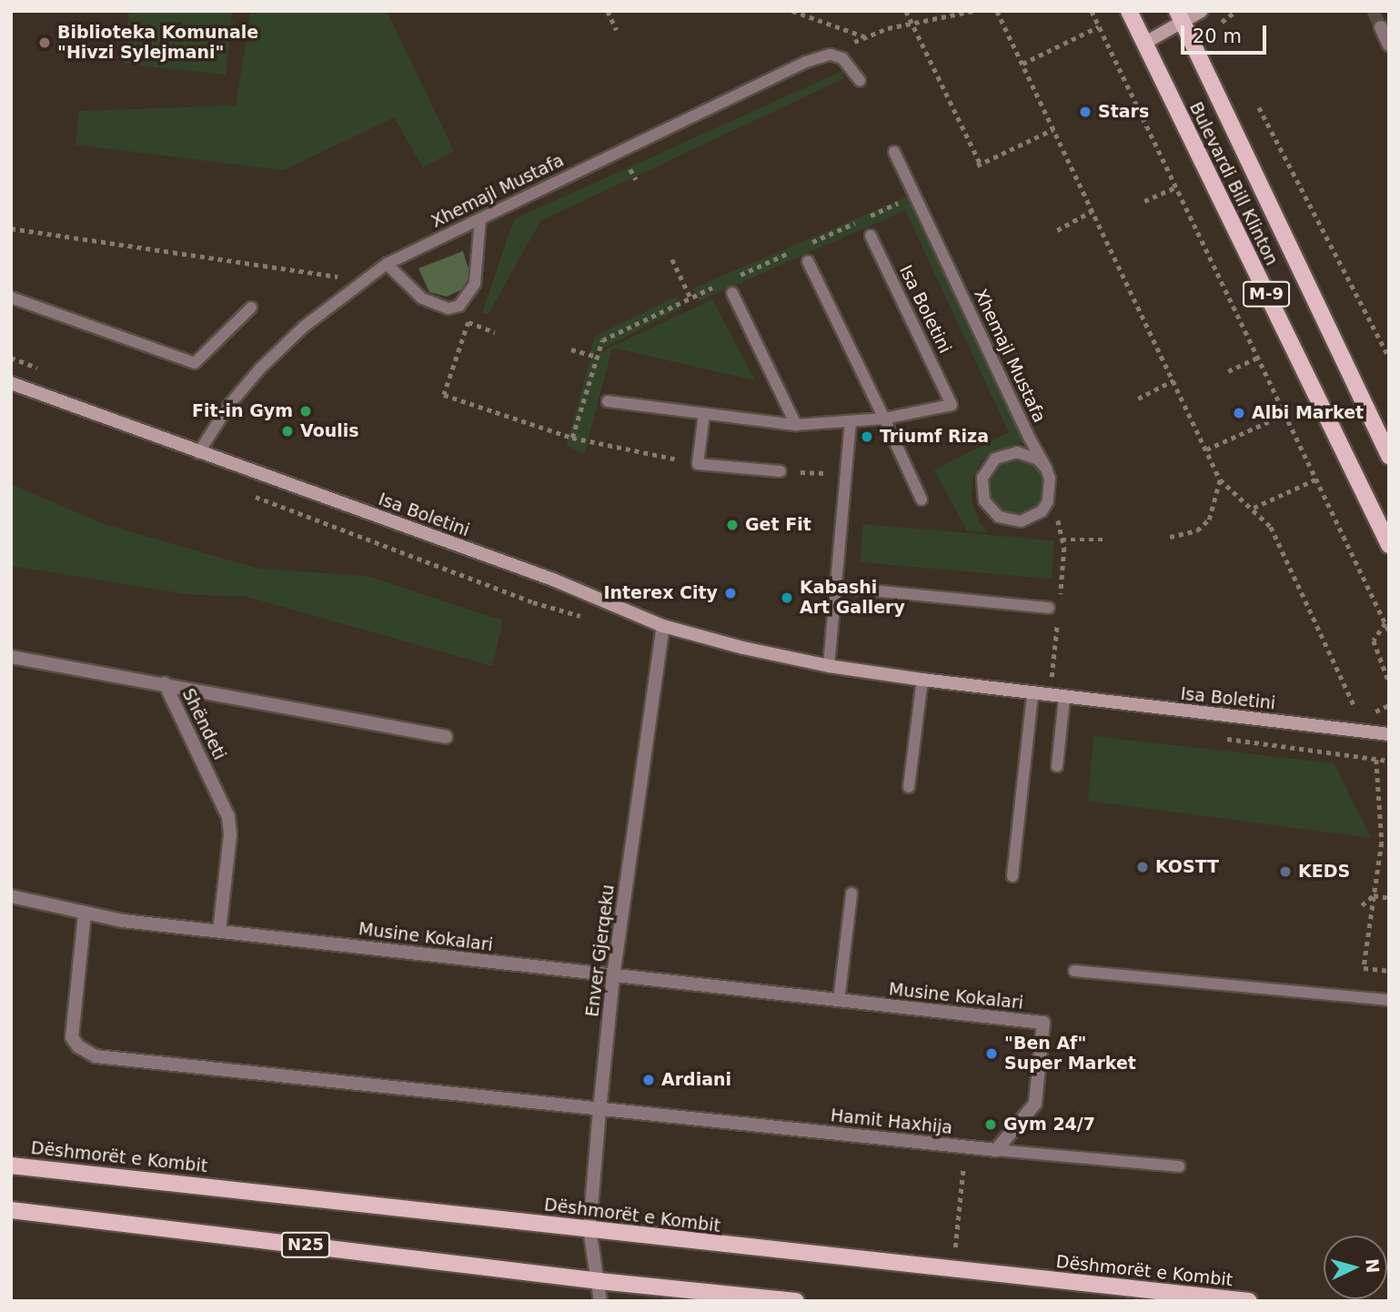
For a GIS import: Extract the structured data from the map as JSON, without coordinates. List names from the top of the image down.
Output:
{
  "streets": {
    "main road": [
      "Bulevardi Bill Klinton",
      "M-9",
      "Dëshmorët e Kombit",
      "N25"
    ],
    "street": [
      "Isa Boletini",
      "Shëndeti",
      "Musine Kokalari",
      "Enver Gjerqeku",
      "Hamit Haxhija"
    ],
    "lane": ["Xhemajl Mustafa"]
  },
  "crossings": [
    ["Xhemajl Mustafa", "Isa Boletini"],
    ["Isa Boletini", "Enver Gjerqeku"],
    ["Shëndeti", "Musine Kokalari"],
    ["Musine Kokalari", "Enver Gjerqeku"],
    ["Musine Kokalari", "Hamit Haxhija"],
    ["Enver Gjerqeku", "Hamit Haxhija"],
    ["Enver Gjerqeku", "Dëshmorët e Kombit"],
    ["Enver Gjerqeku", "N25"]
  ],
  "places": [
    "Biblioteka Komunale \"Hivzi Sylejmani\"",
    "Stars",
    "Fit-in Gym",
    "Albi Market",
    "Voulis",
    "Triumf Riza",
    "Get Fit",
    "Interex City",
    "Kabashi Art Gallery",
    "KOSTT",
    "KEDS",
    "\"Ben Af\" Super Market",
    "Ardiani",
    "Gym 24/7"
  ],
  "scale_bar": "20 m",
  "north": "right"
}
